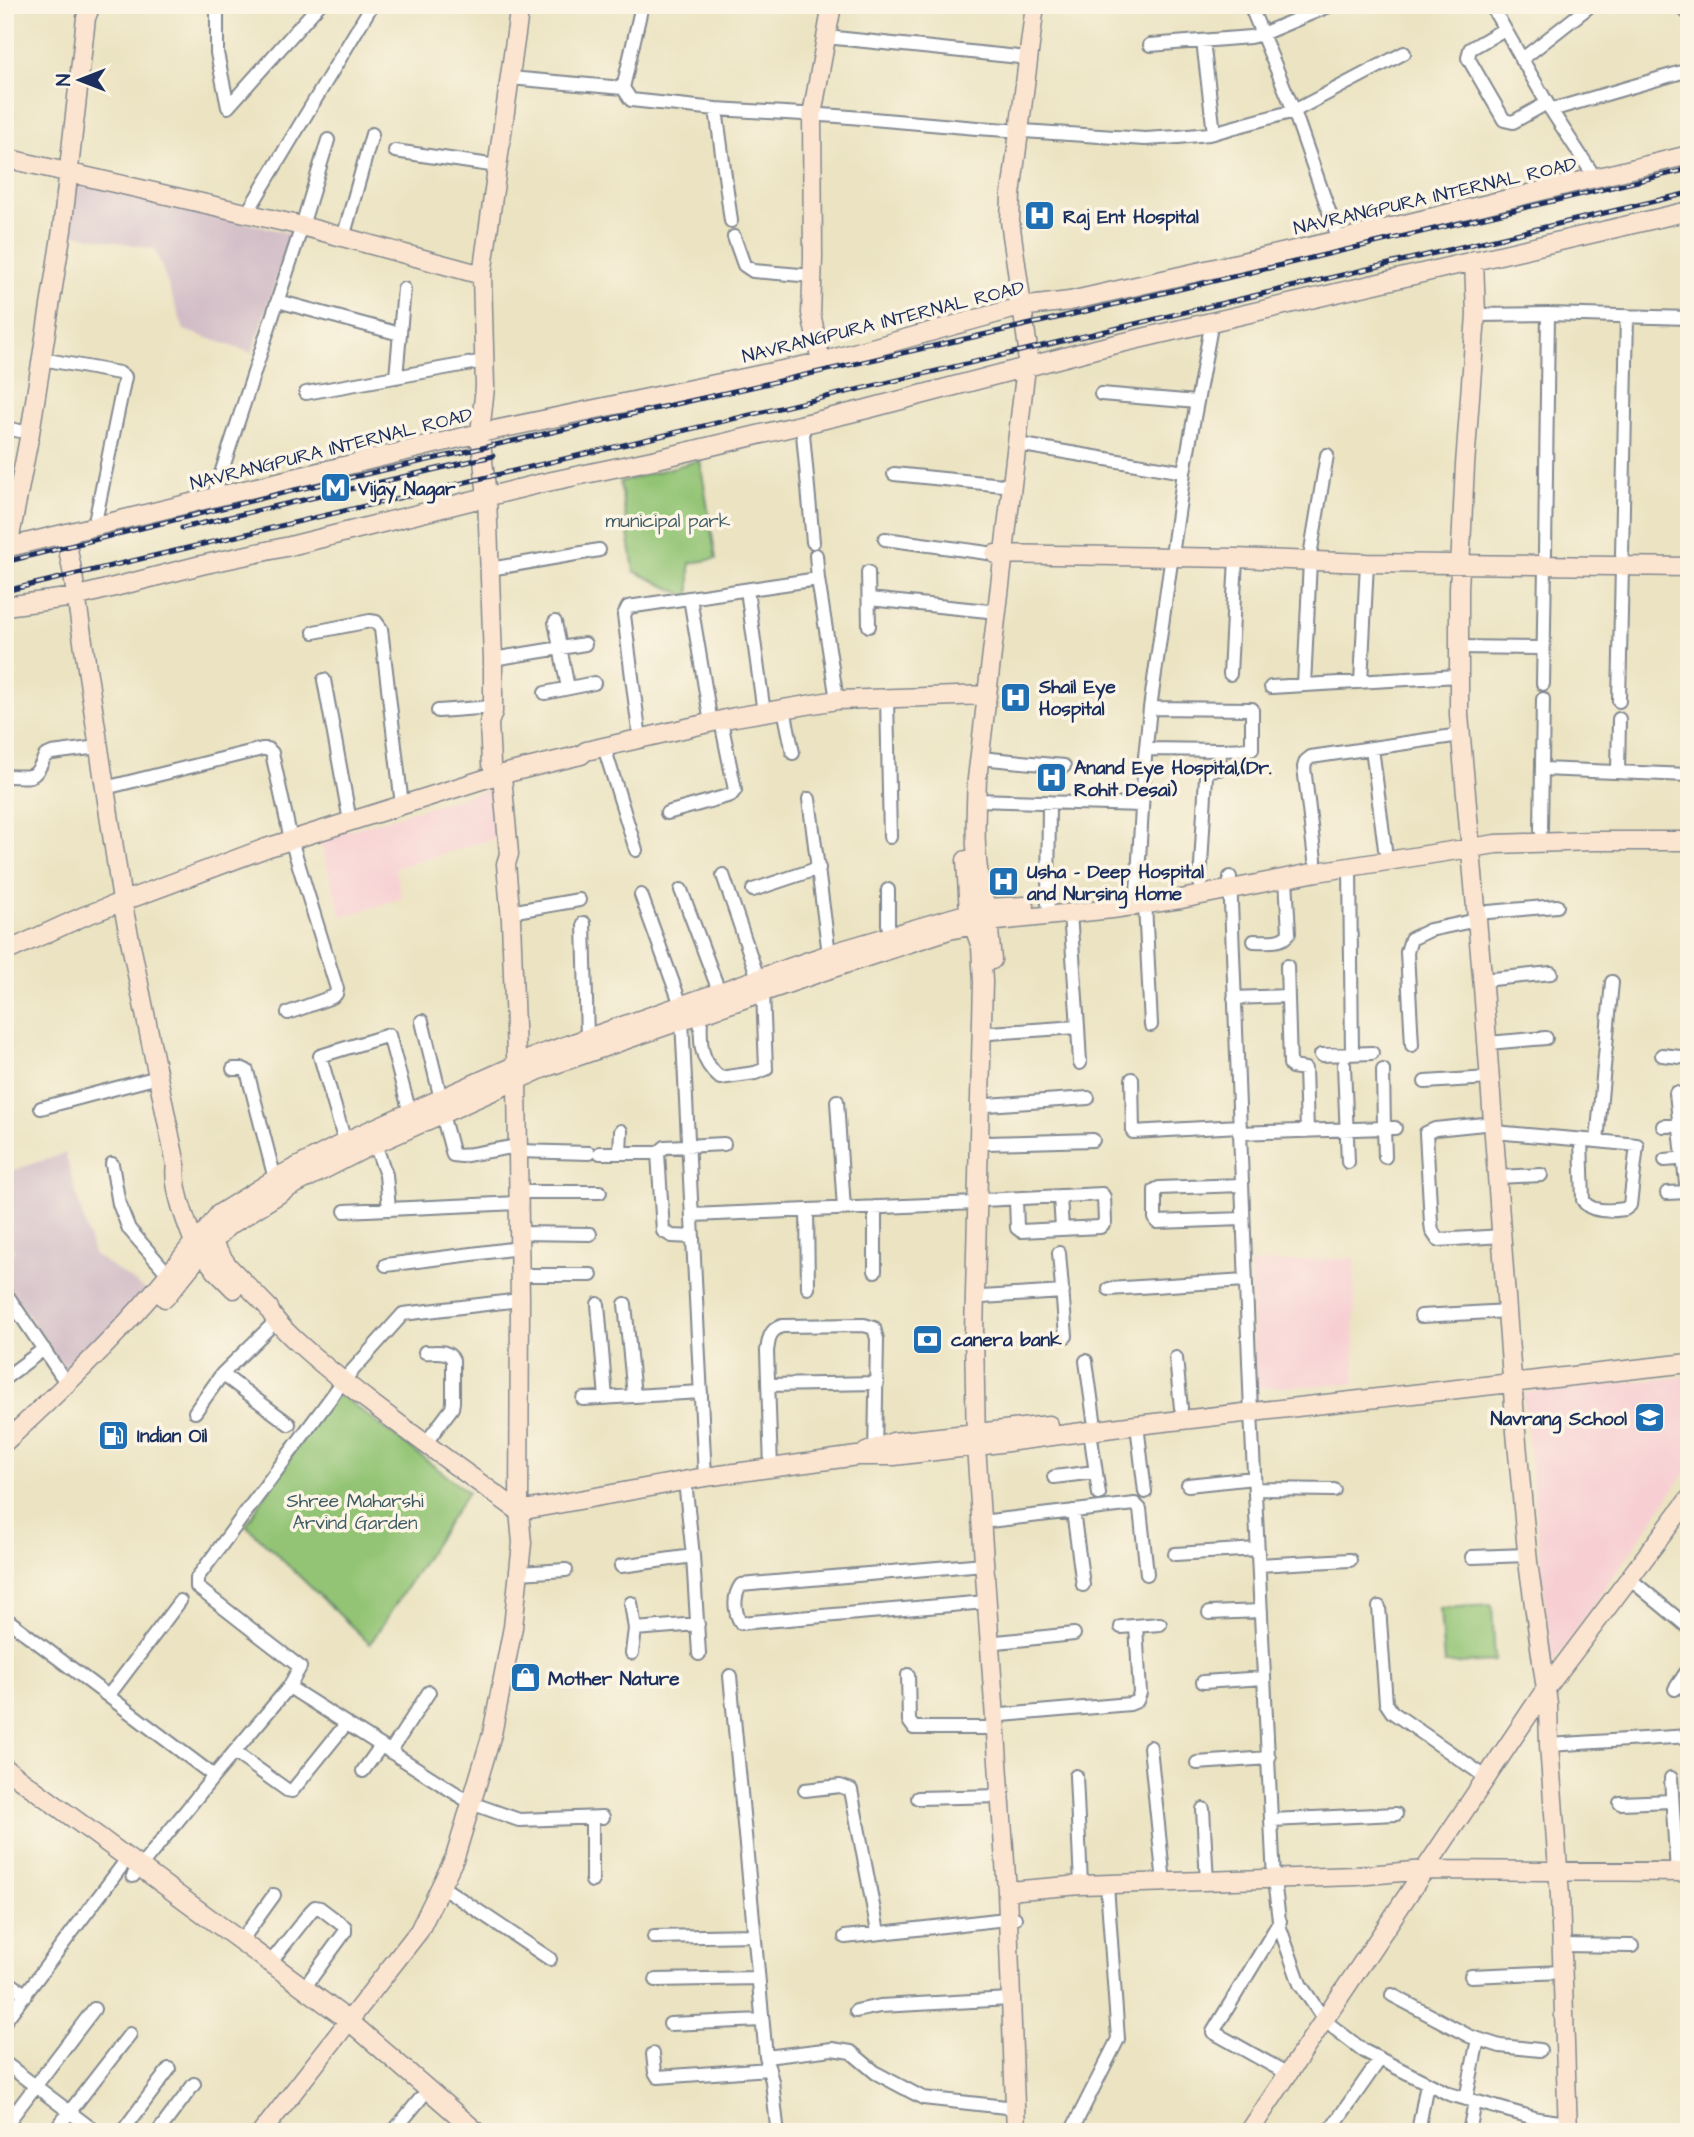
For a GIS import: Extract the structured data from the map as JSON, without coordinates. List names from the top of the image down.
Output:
{
  "streets": {
    "street": ["NAVRANGPURA INTERNAL ROAD"]
  },
  "parks": ["municipal park", "Shree Maharshi Arvind Garden"],
  "places": {
    "hospital": [
      "Raj Ent Hospital",
      "Shail Eye Hospital",
      "Anand Eye Hospital,(Dr. Rohit Desai)",
      "Usha - Deep Hospital and Nursing Home"
    ],
    "metro station": ["Vijay Nagar"],
    "bank": ["canera bank"],
    "school or university": ["Navrang School"],
    "fuel station": ["Indian Oil"],
    "shop": ["Mother Nature"]
  },
  "north": "left"
}
